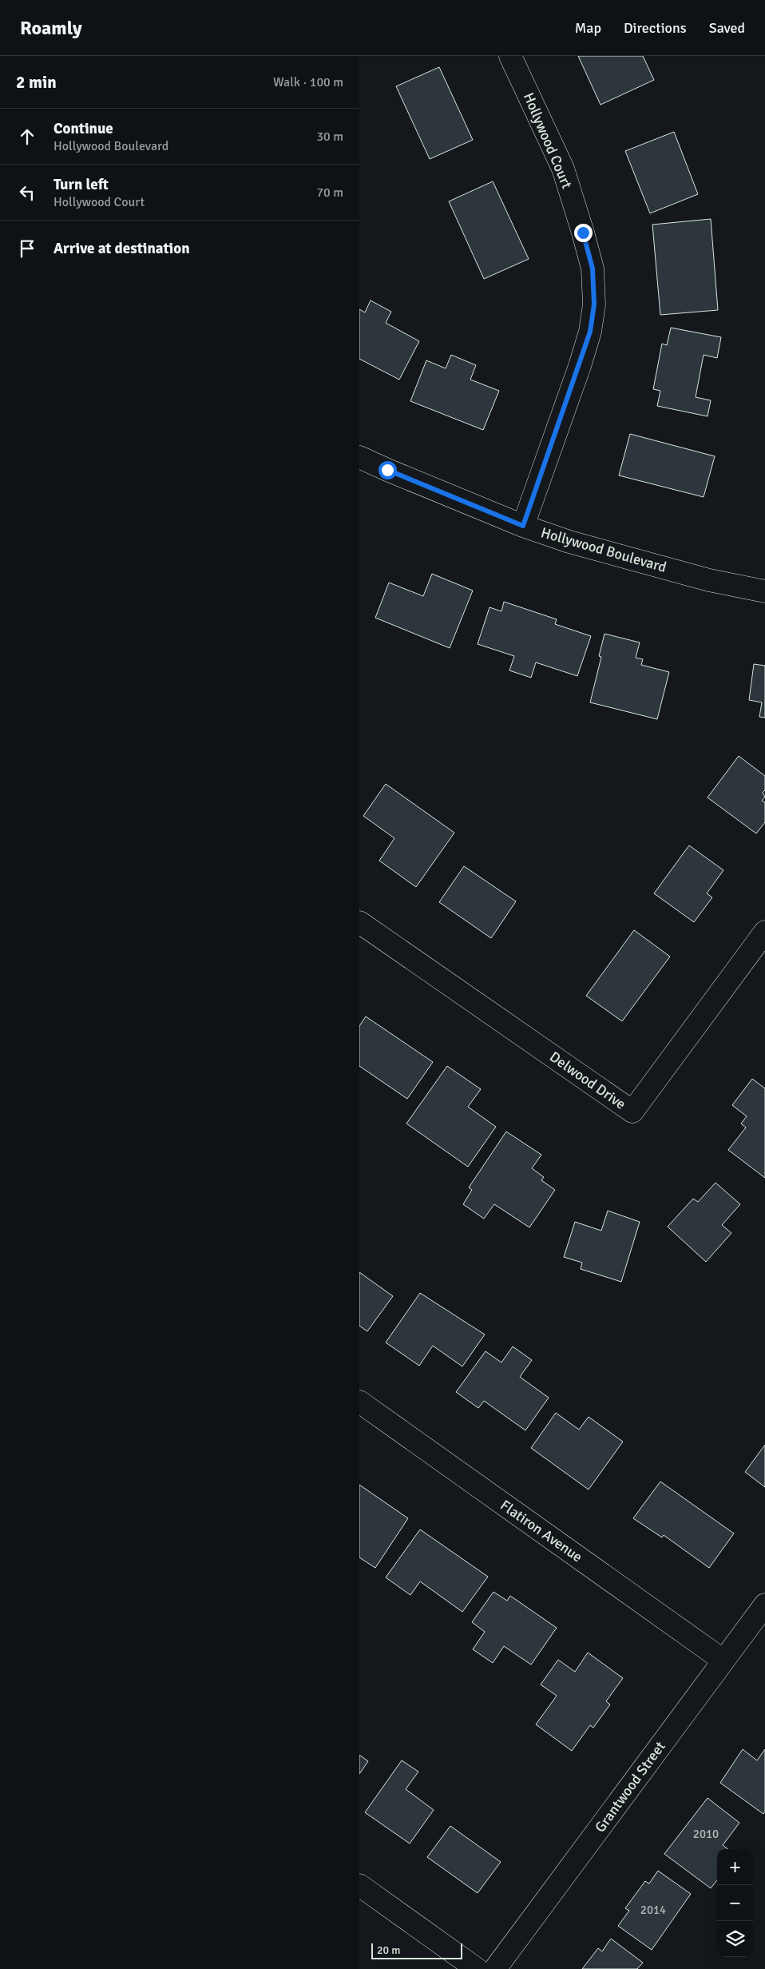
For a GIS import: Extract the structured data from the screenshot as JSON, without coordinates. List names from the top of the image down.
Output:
{
  "streets": {
    "street": [
      "Hollywood Court",
      "Hollywood Boulevard",
      "Delwood Drive",
      "Flatiron Avenue",
      "Grantwood Street"
    ]
  },
  "crossings": [
    ["Hollywood Court", "Hollywood Boulevard"],
    ["Flatiron Avenue", "Grantwood Street"]
  ],
  "house_numbers": ["2010", "2014"],
  "scale_bar": "20 m",
  "page": {
    "header": "Roamly",
    "nav": ["Map", "Directions", "Saved"],
    "heading": ["2 min", "Walk · 100 m"],
    "list": [
      ["Continue", "Hollywood Boulevard", "30 m"],
      ["Turn left", "Hollywood Court", "70 m"],
      "Arrive at destination"
    ],
    "map_buttons": ["+", "−"],
    "scale": "20 m"
  }
}
